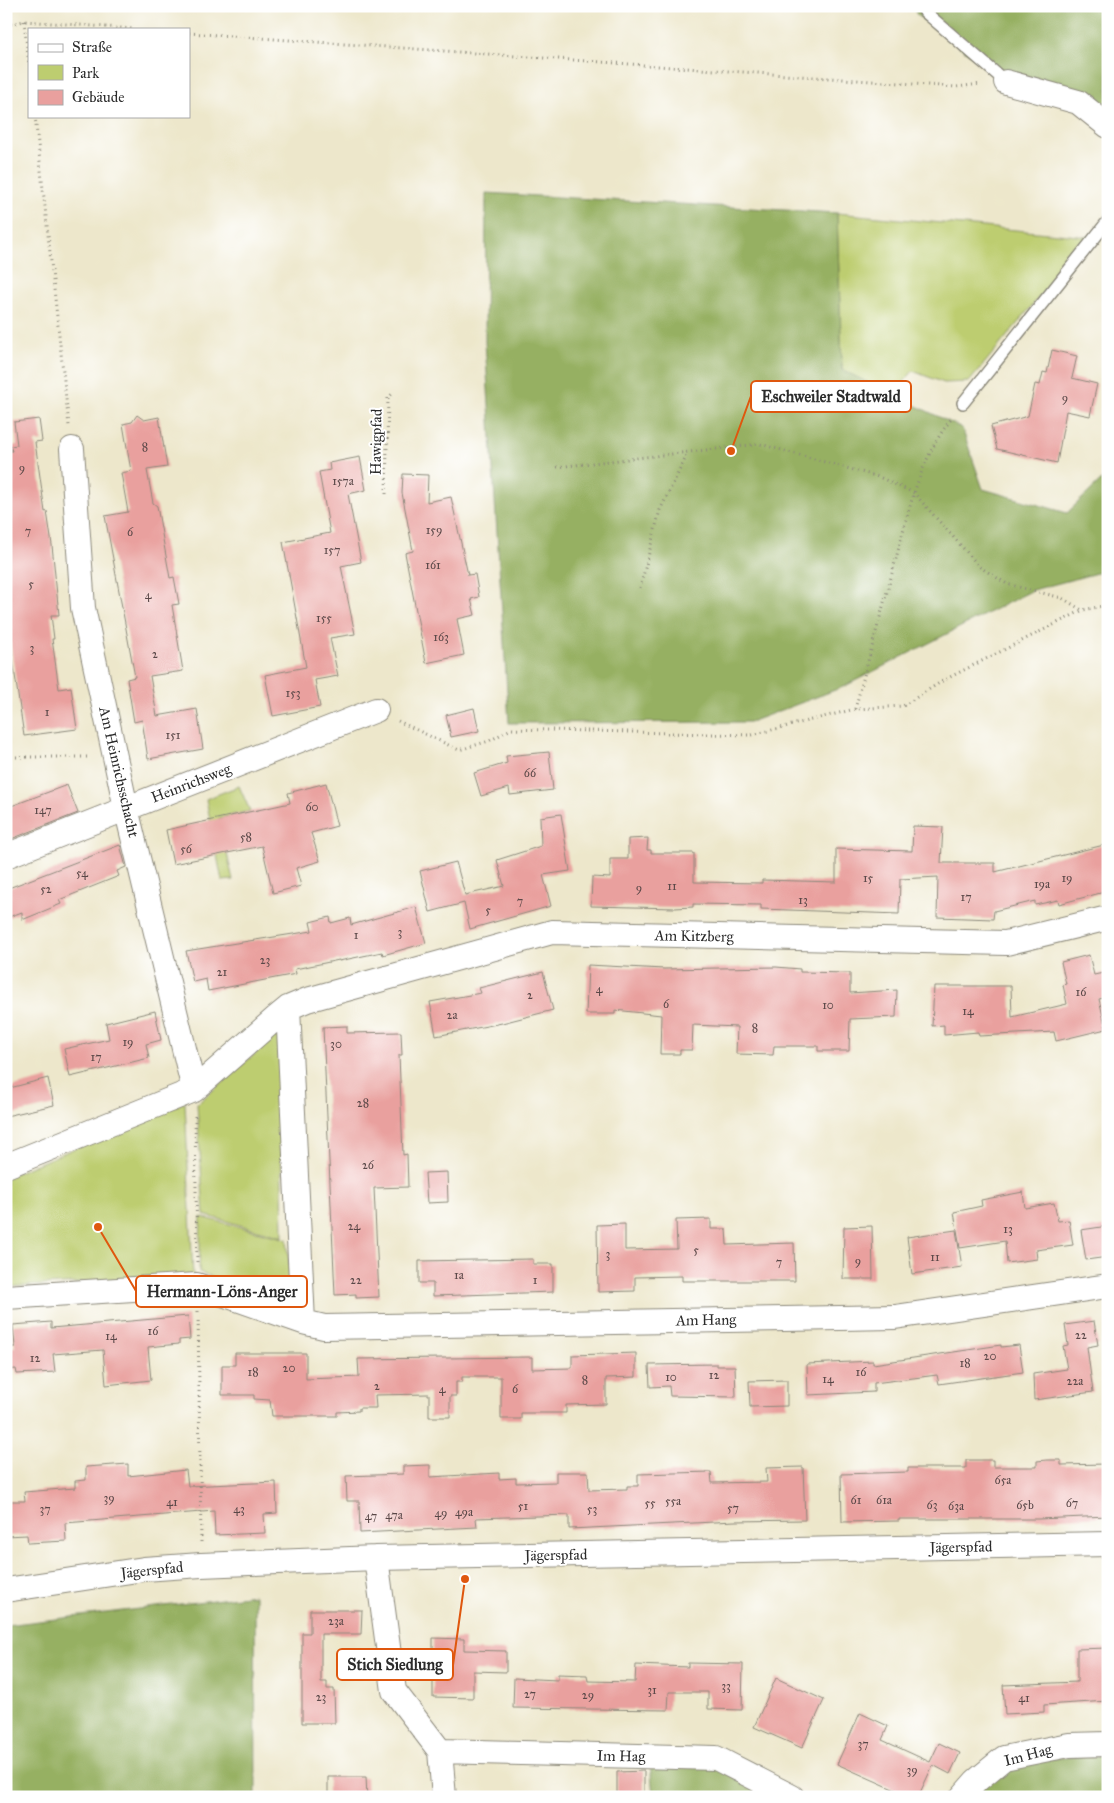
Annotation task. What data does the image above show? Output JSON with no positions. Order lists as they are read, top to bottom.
{
  "streets": {
    "street": [
      "Am Heinrichsschacht",
      "Heinrichsweg",
      "Am Kitzberg",
      "Am Hang",
      "Jägerspfad",
      "Im Hag"
    ],
    "path": ["Hawigpfad"]
  },
  "crossings": [
    ["Am Heinrichsschacht", "Heinrichsweg"],
    ["Am Heinrichsschacht", "Am Kitzberg"]
  ],
  "places": ["Eschweiler Stadtwald", "Hermann-Löns-Anger", "Stich Siedlung"],
  "house_numbers": [
    "9",
    "8",
    "9",
    "157a",
    "159",
    "7",
    "6",
    "157",
    "161",
    "5",
    "4",
    "155",
    "163",
    "3",
    "2",
    "153",
    "1",
    "151",
    "66",
    "60",
    "147",
    "58",
    "56",
    "54",
    "15",
    "19",
    "19a",
    "11",
    "9",
    "52",
    "17",
    "13",
    "7",
    "5",
    "3",
    "1",
    "23",
    "21",
    "4",
    "16",
    "2",
    "6",
    "10",
    "14",
    "2a",
    "8",
    "19",
    "30",
    "17",
    "28",
    "26",
    "24",
    "13",
    "5",
    "3",
    "11",
    "9",
    "7",
    "1a",
    "22",
    "1",
    "16",
    "22",
    "14",
    "20",
    "12",
    "18",
    "20",
    "18",
    "16",
    "12",
    "10",
    "14",
    "8",
    "22a",
    "2",
    "4",
    "6",
    "65a",
    "39",
    "61",
    "61a",
    "55a",
    "41",
    "55",
    "67",
    "63",
    "65b",
    "51",
    "63a",
    "57",
    "37",
    "43",
    "53",
    "49a",
    "49",
    "47a",
    "47",
    "23a",
    "33",
    "31",
    "27",
    "29",
    "23",
    "41",
    "37",
    "39"
  ],
  "legend": ["Straße", "Park", "Gebäude"]
}
